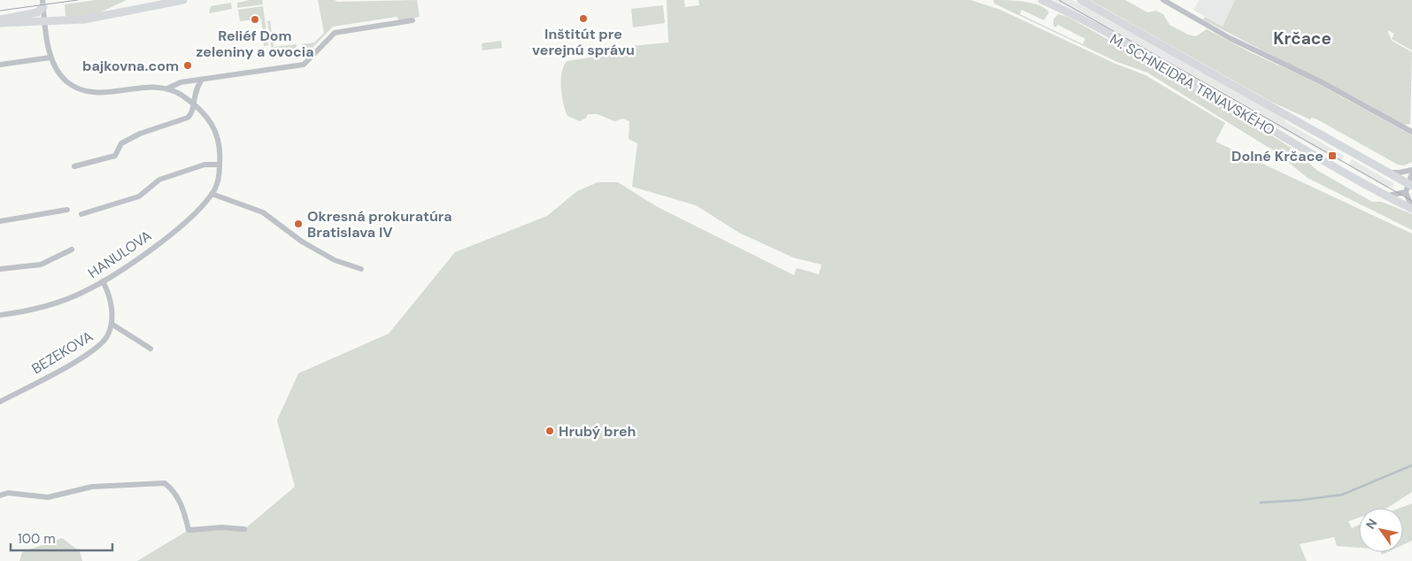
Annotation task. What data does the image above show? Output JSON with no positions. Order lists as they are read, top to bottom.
{
  "streets": {
    "main road": ["M. SCHNEIDRA TRNAVSKÉHO"],
    "street": ["HANULOVA", "BEZEKOVA"]
  },
  "districts": ["Krčace"],
  "places": {
    "other": [
      "Inštitút pre verejnú správu",
      "Reliéf Dom zeleniny a ovocia",
      "bajkovna.com",
      "Okresná prokuratúra Bratislava IV",
      "Hrubý breh"
    ],
    "transit": ["Dolné Krčace"]
  },
  "scale_bar": "100 m",
  "north": "top left"
}
